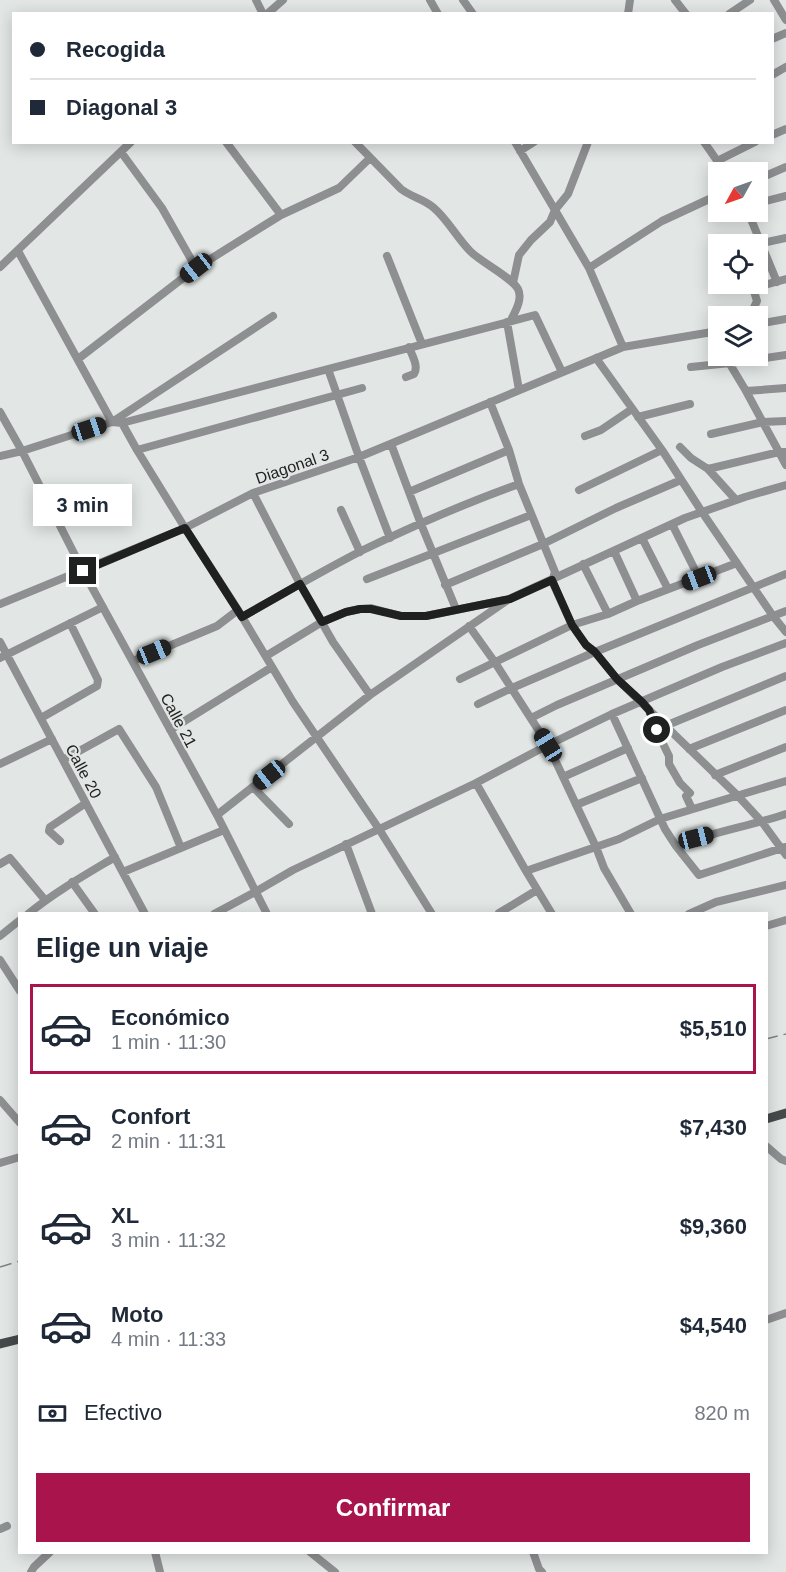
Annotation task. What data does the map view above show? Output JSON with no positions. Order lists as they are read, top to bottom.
{
  "streets": {
    "street": ["Diagonal 3", "Calle 21", "Calle 20"]
  },
  "crossings": [
    ["Diagonal 3", "Calle 21"]
  ],
  "north": "bottom left",
  "page": {
    "banner": ["Recogida", "Diagonal 3"],
    "bubble": "3 min",
    "heading": "Elige un viaje",
    "list": [
      {
        "name": "Económico",
        "note": "1 min · 11:30",
        "value": "$5,510"
      },
      {
        "name": "Confort",
        "note": "2 min · 11:31",
        "value": "$7,430"
      },
      {
        "name": "XL",
        "note": "3 min · 11:32",
        "value": "$9,360"
      },
      {
        "name": "Moto",
        "note": "4 min · 11:33",
        "value": "$4,540"
      }
    ],
    "pay": ["Efectivo", "820 m"],
    "buttons": "Confirmar"
  }
}
